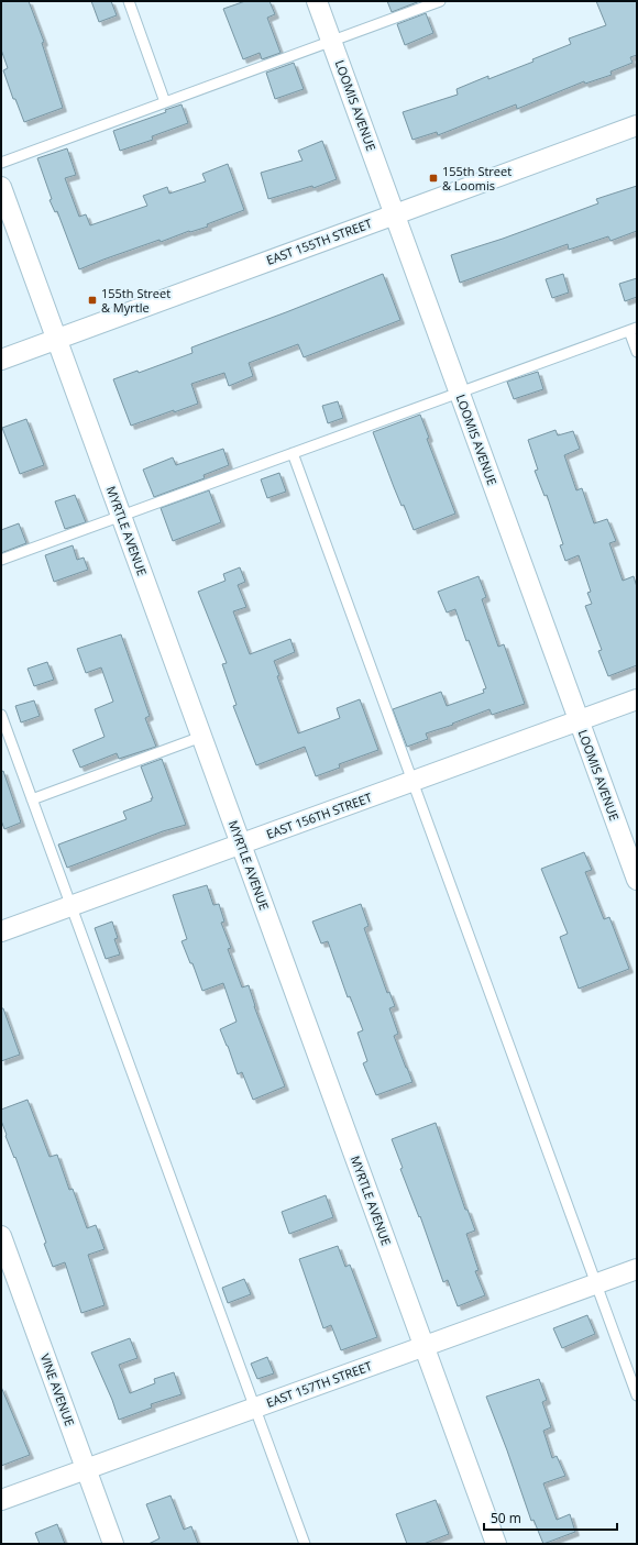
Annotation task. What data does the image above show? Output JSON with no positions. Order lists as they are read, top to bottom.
{
  "streets": {
    "street": [
      "LOOMIS AVENUE",
      "EAST 155TH STREET",
      "MYRTLE AVENUE",
      "EAST 156TH STREET",
      "EAST 157TH STREET",
      "VINE AVENUE"
    ]
  },
  "crossings": [
    ["LOOMIS AVENUE", "EAST 155TH STREET"],
    ["LOOMIS AVENUE", "EAST 156TH STREET"],
    ["EAST 155TH STREET", "MYRTLE AVENUE"],
    ["MYRTLE AVENUE", "EAST 156TH STREET"],
    ["MYRTLE AVENUE", "EAST 157TH STREET"],
    ["EAST 157TH STREET", "VINE AVENUE"]
  ],
  "places": {
    "transit": ["155th Street & Loomis", "155th Street & Myrtle"]
  },
  "scale_bar": "50 m"
}
